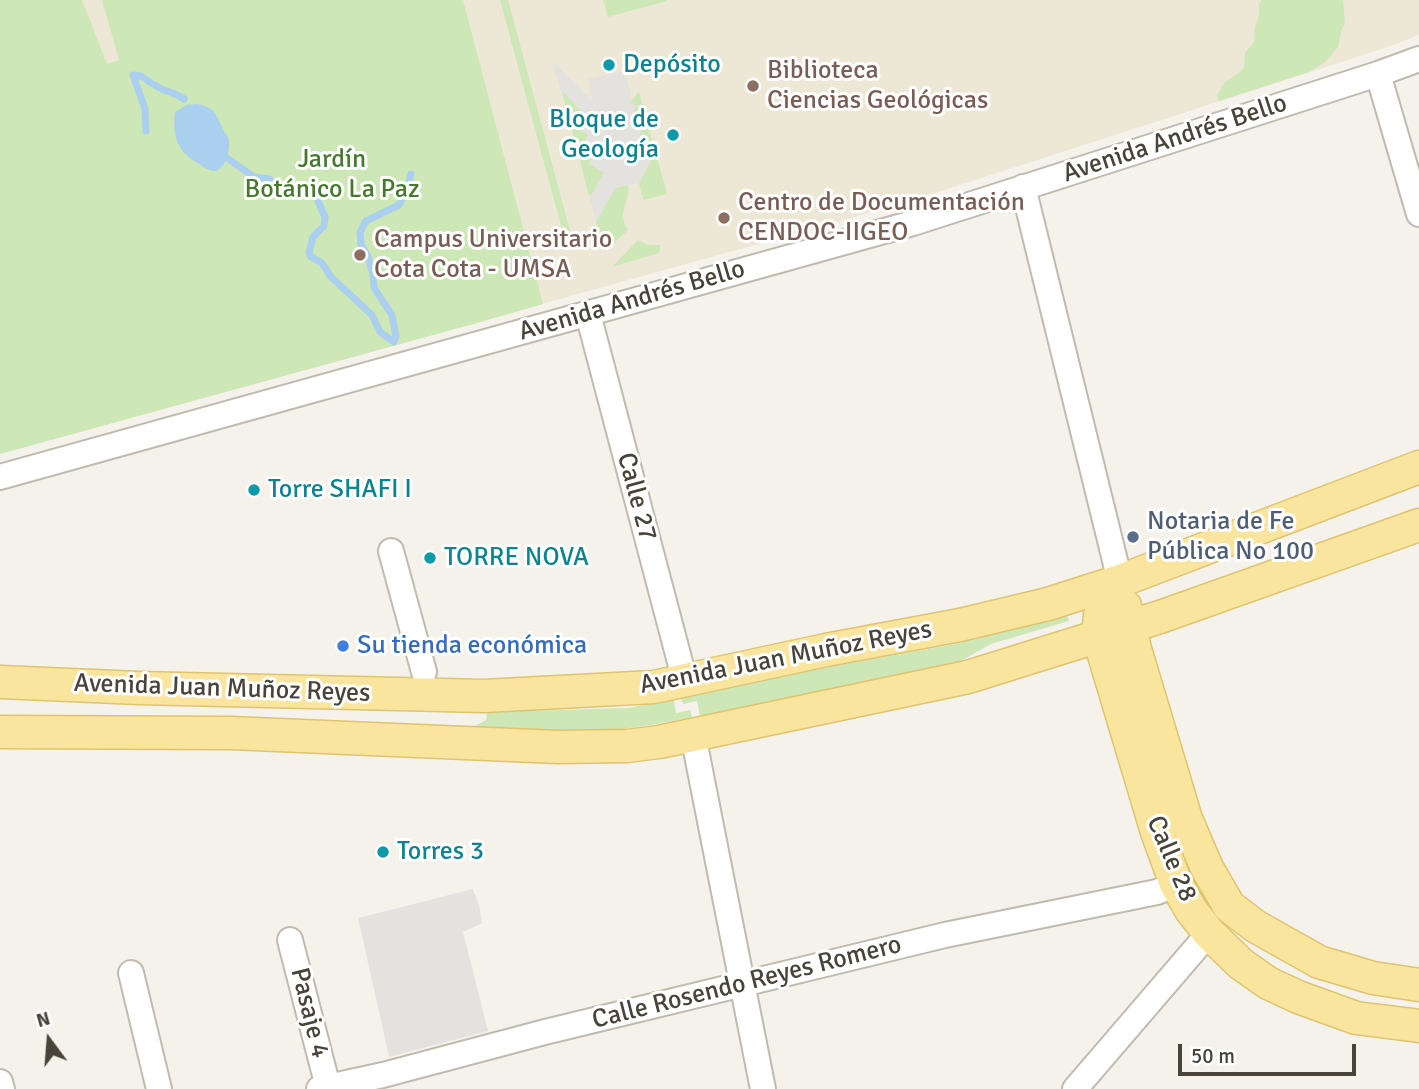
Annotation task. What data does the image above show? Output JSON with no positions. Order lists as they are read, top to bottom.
{
  "streets": {
    "main road": ["Avenida Juan Muñoz Reyes", "Calle 28"],
    "street": [
      "Avenida Andrés Bello",
      "Calle 27",
      "Calle Rosendo Reyes Romero",
      "Pasaje 4"
    ]
  },
  "crossings": [
    ["Avenida Andrés Bello", "Calle 27"],
    ["Calle 27", "Avenida Juan Muñoz Reyes"],
    ["Avenida Juan Muñoz Reyes", "Calle 28"],
    ["Calle 28", "Calle Rosendo Reyes Romero"],
    ["Calle Rosendo Reyes Romero", "Pasaje 4"]
  ],
  "parks": ["Jardín Botánico La Paz"],
  "places": [
    "Depósito",
    "Biblioteca Ciencias Geológicas",
    "Bloque de Geología",
    "Centro de Documentación CENDOC-IIGEO",
    "Campus Universitario Cota Cota - UMSA",
    "Torre SHAFI I",
    "Notaria de Fe Pública No 100",
    "TORRE NOVA",
    "Su tienda económica",
    "Torres 3"
  ],
  "scale_bar": "50 m",
  "north": "top"
}
